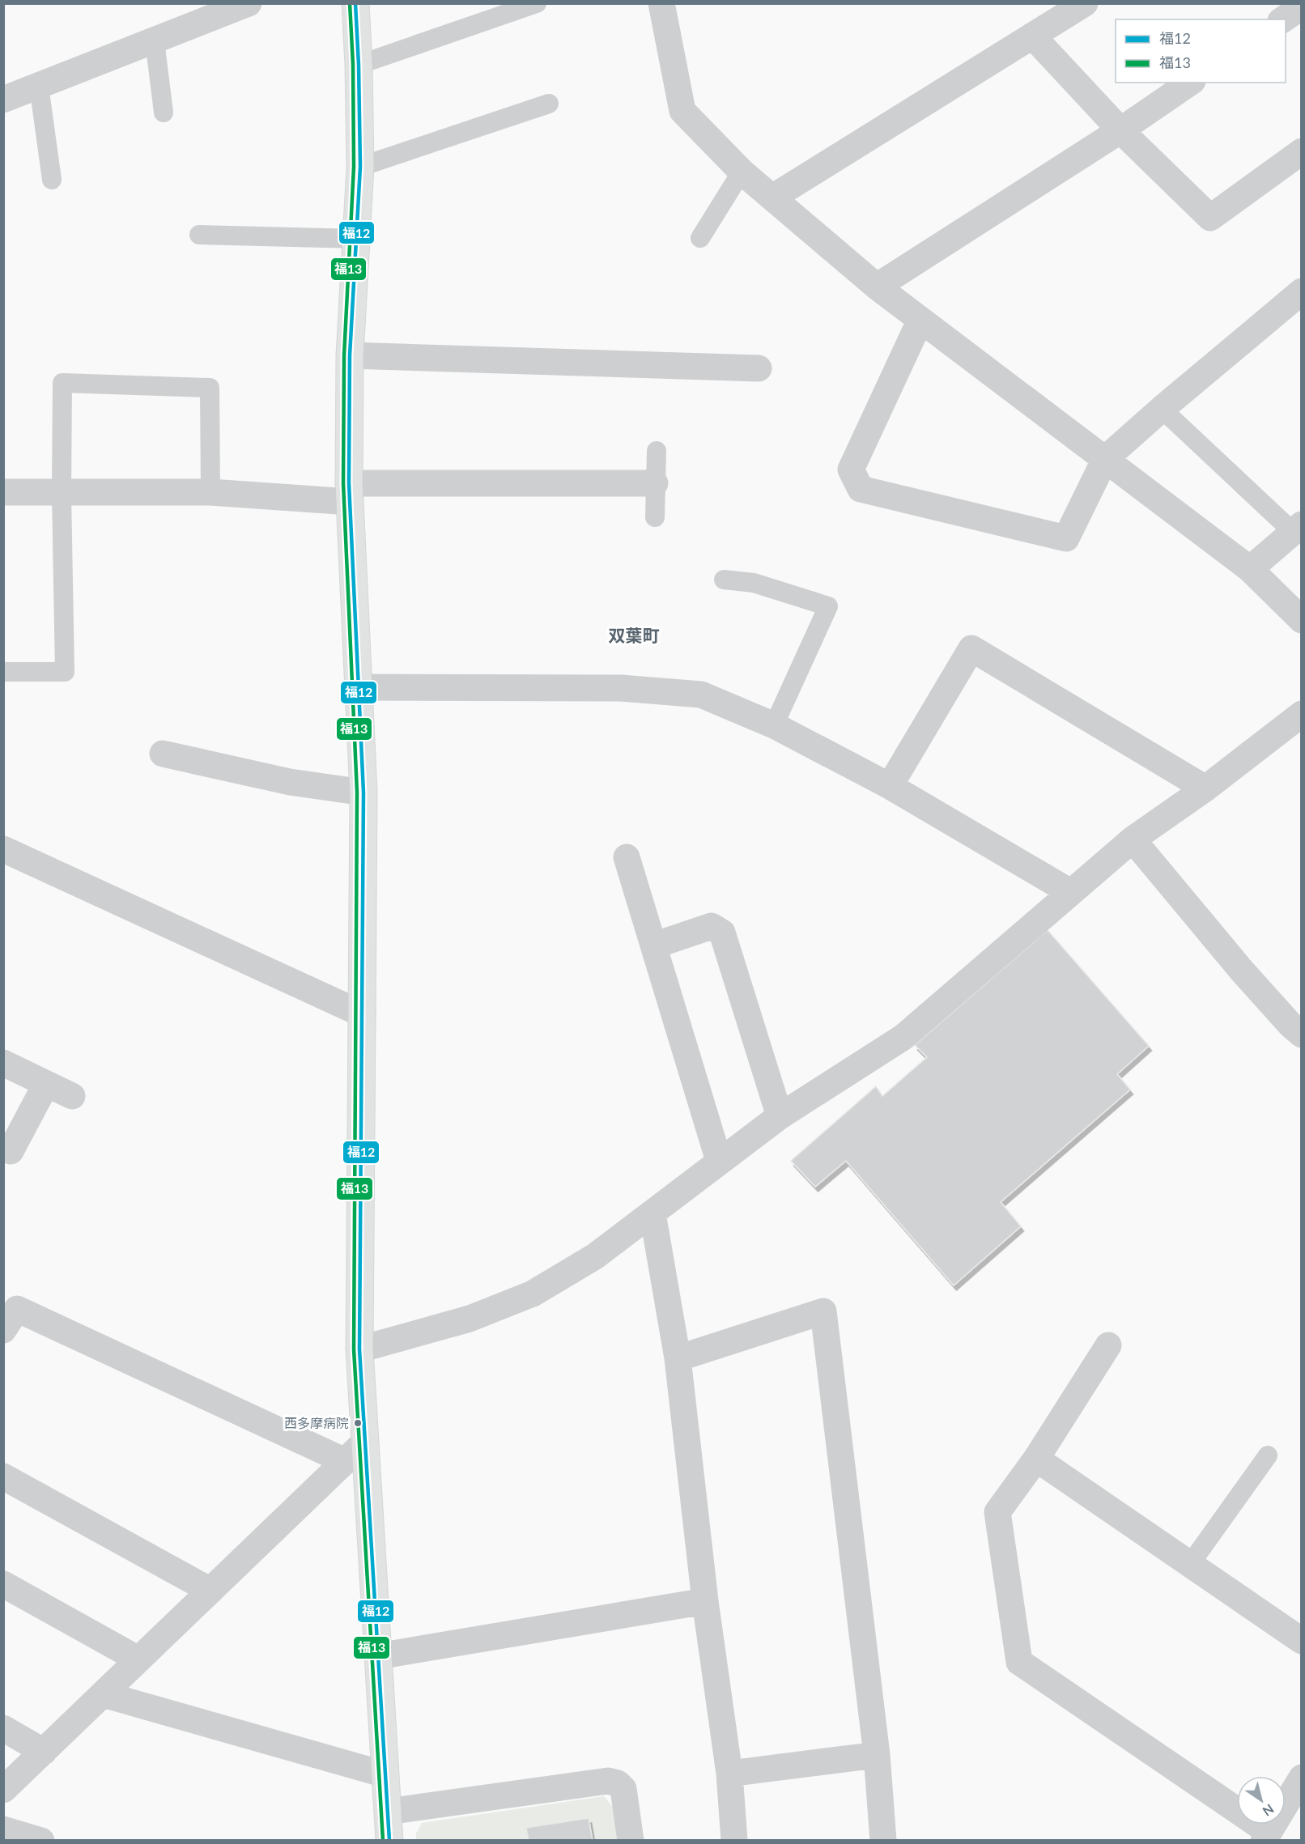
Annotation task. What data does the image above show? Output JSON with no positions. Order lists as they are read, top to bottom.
{
  "districts": ["双葉町"],
  "places": ["西多摩病院"],
  "lines": ["transit line 福12", "transit line 福13"],
  "legend": ["福12", "福13"],
  "north": "bottom right"
}
